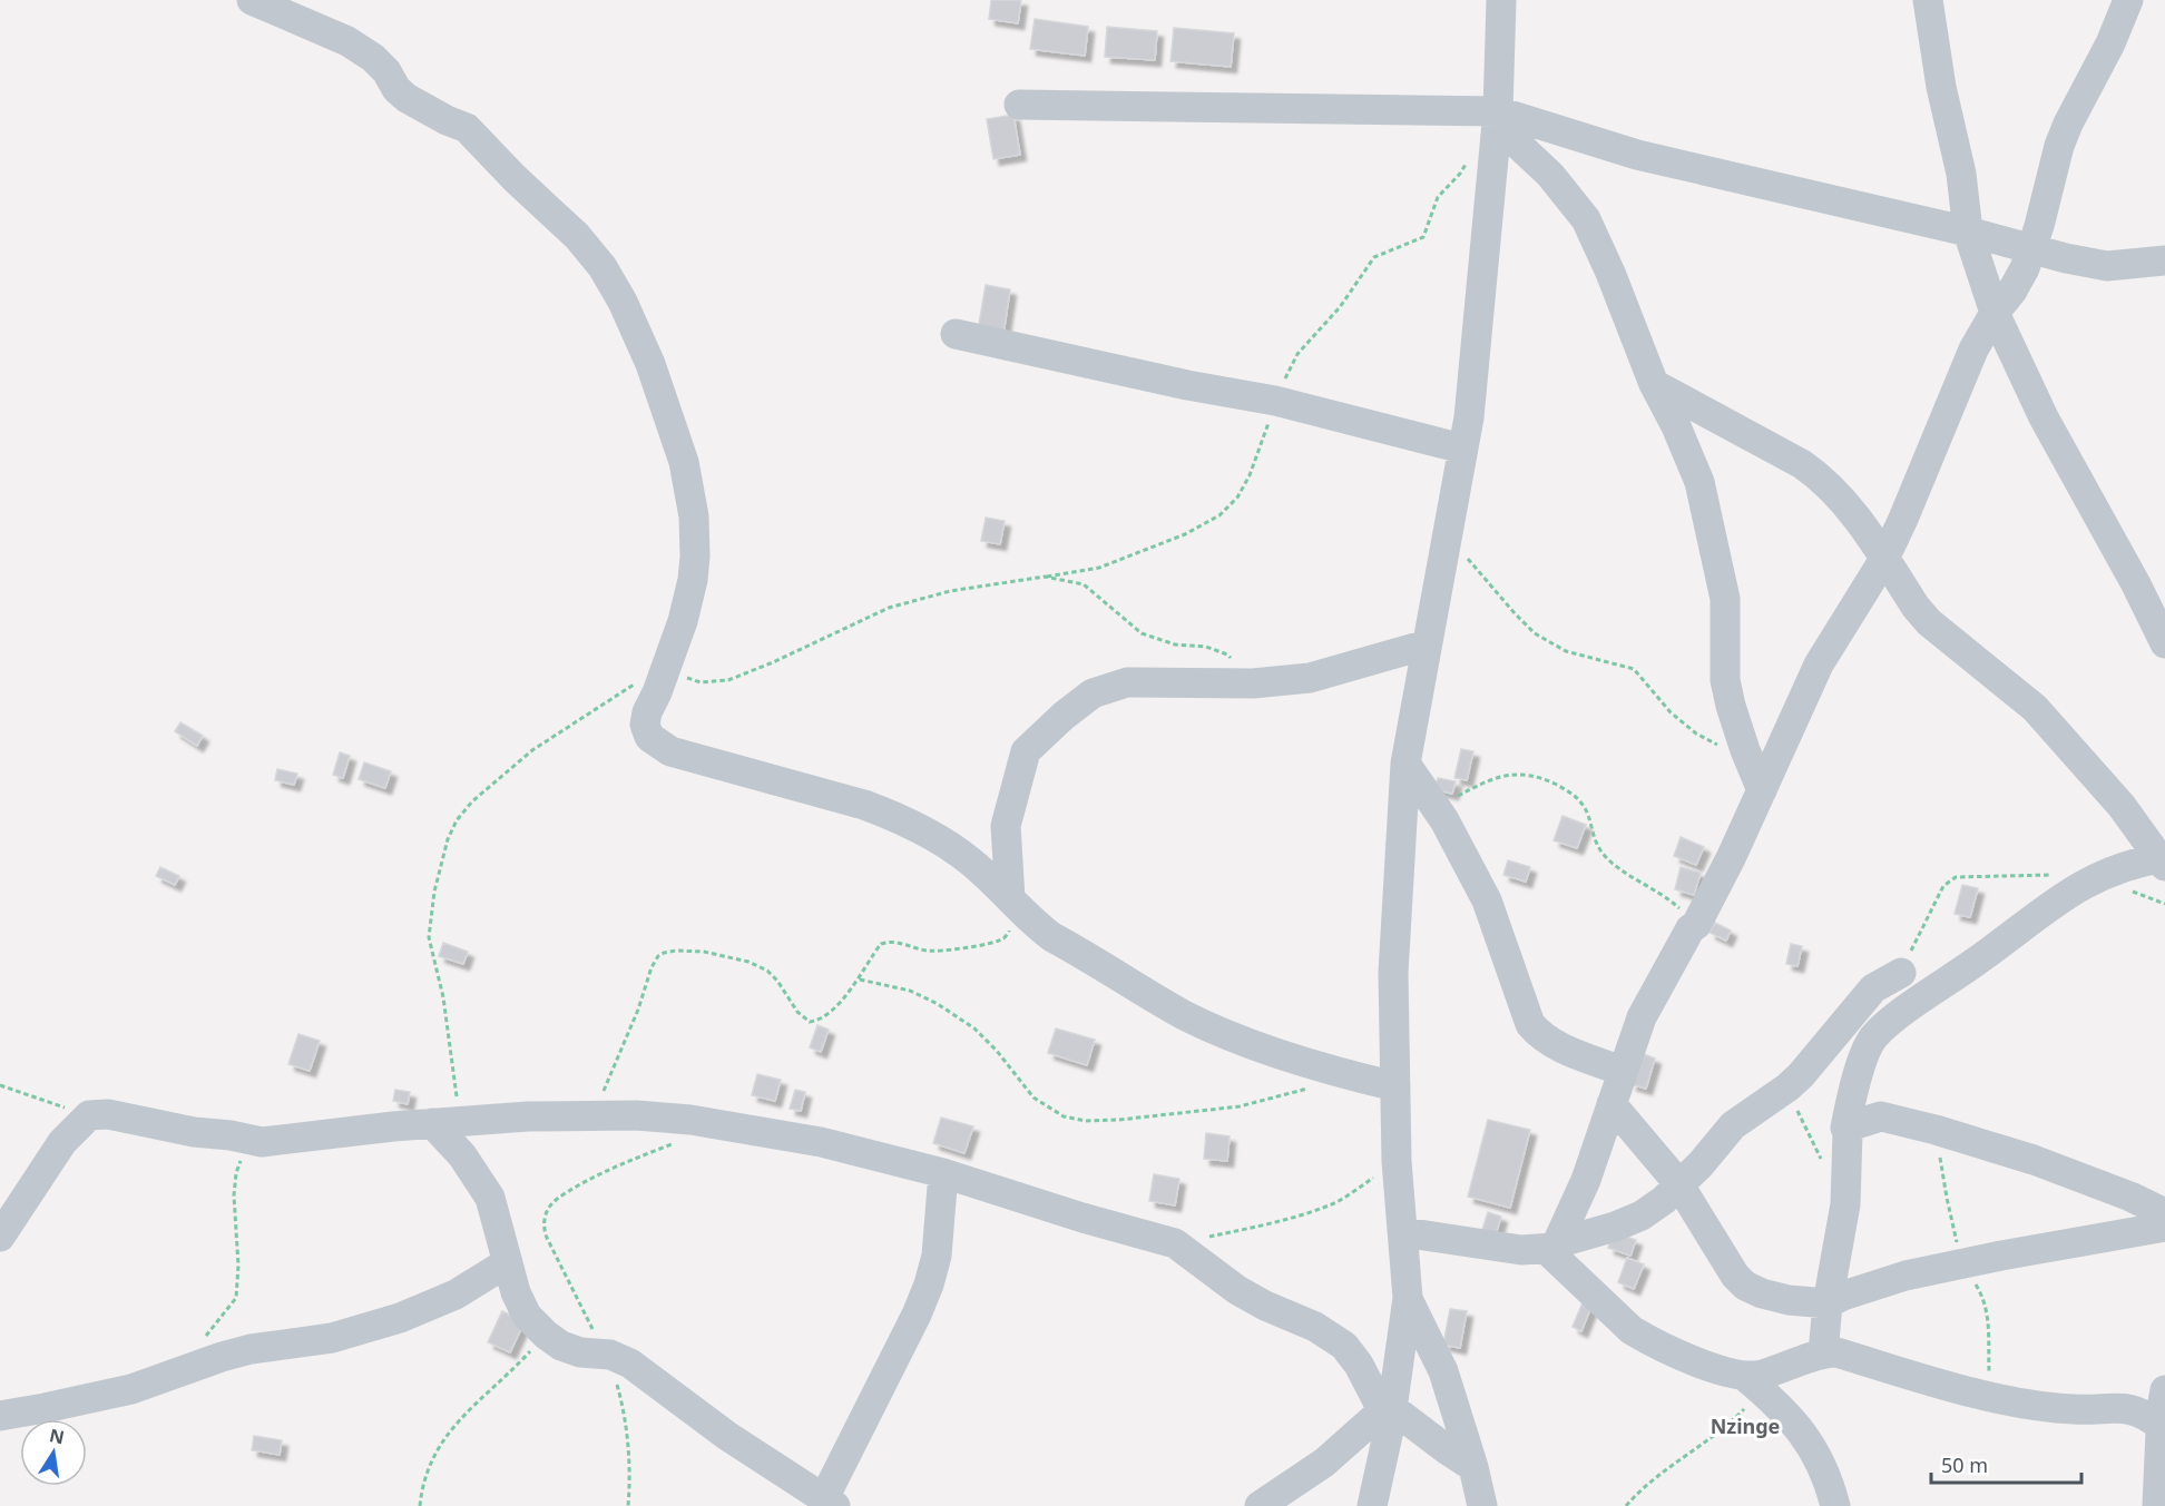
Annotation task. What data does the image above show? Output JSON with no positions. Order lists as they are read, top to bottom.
{
  "districts": ["Nzinge"],
  "scale_bar": "50 m",
  "north": "top"
}
